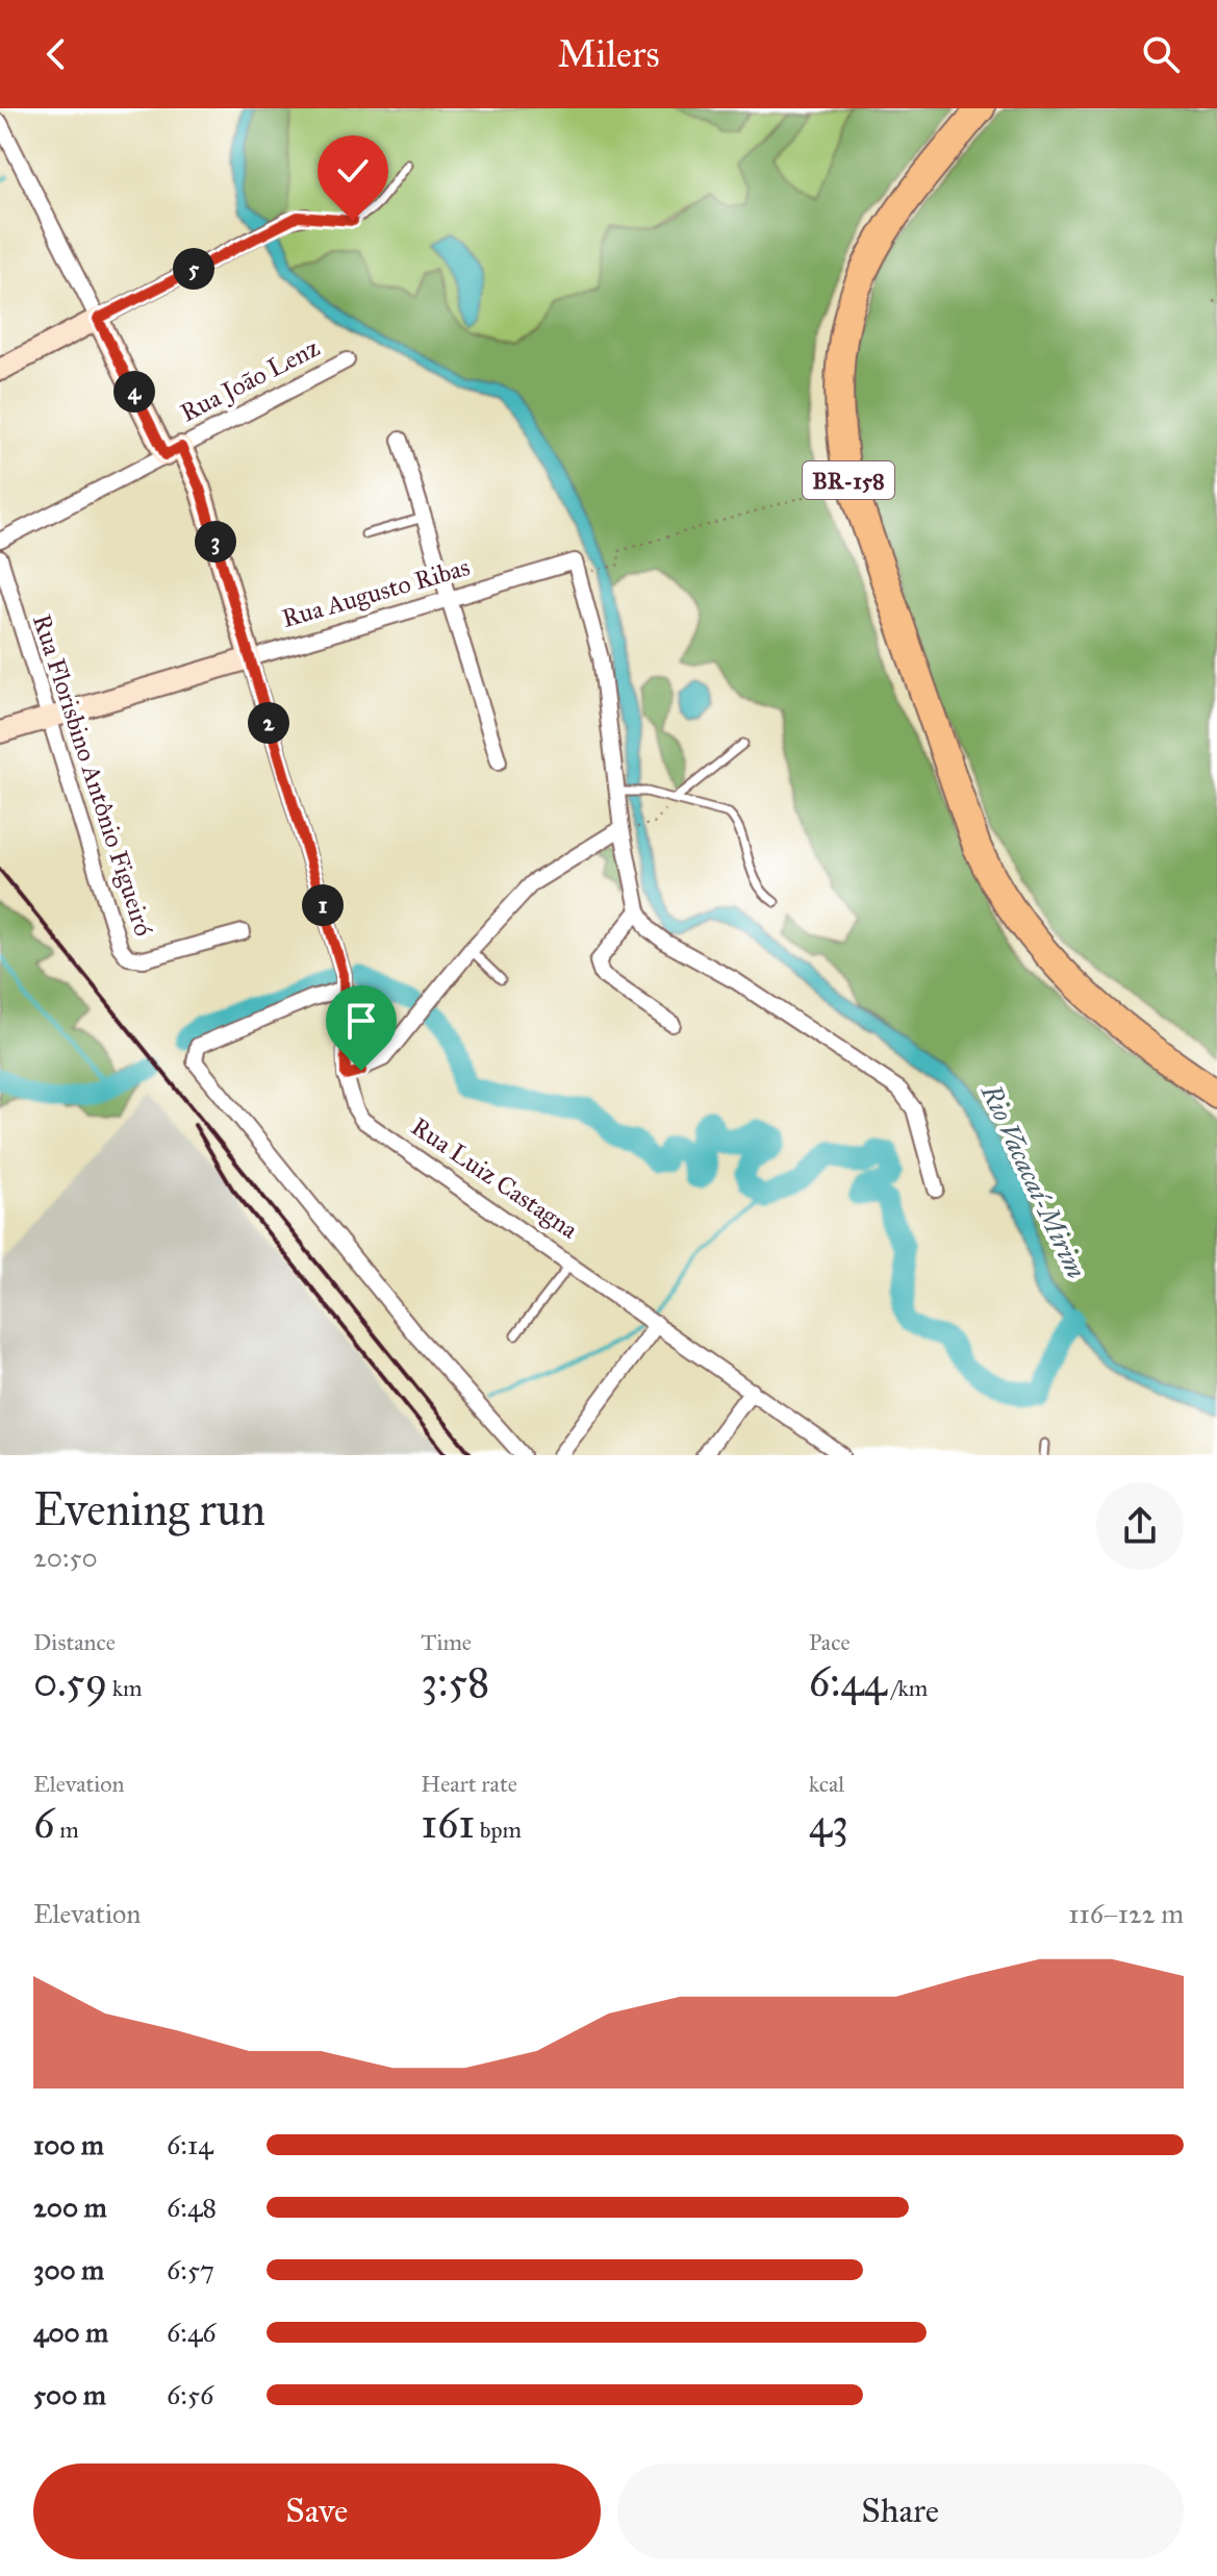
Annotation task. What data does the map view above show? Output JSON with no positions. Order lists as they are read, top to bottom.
{
  "streets": {
    "highway": ["BR-158"],
    "street": [
      "Rua João Lenz",
      "Rua Augusto Ribas",
      "Rua Florisbino Antônio Figueiró",
      "Rua Luiz Castagna"
    ]
  },
  "crossings": [
    ["Rua João Lenz", "Rua Luiz Castagna"],
    ["Rua Augusto Ribas", "Rua Florisbino Antônio Figueiró"],
    ["Rua Augusto Ribas", "Rua Luiz Castagna"]
  ],
  "water": ["Rio Vacacaí-Mirim"],
  "page": {
    "header": "Milers",
    "pins": [
      "5",
      "4",
      "3",
      "2",
      "1"
    ],
    "heading": ["Evening run", "20:50"],
    "stats": [
      ["Distance", "0.59 km"],
      ["Time", "3:58"],
      ["Pace", "6:44 /km"],
      ["Elevation", "6 m"],
      ["Heart rate", "161 bpm"],
      ["kcal", "43"]
    ],
    "chart": ["Elevation", "116–122 m"],
    "list": [
      {
        "name": "100 m",
        "note": "6:14"
      },
      {
        "name": "200 m",
        "note": "6:48"
      },
      {
        "name": "300 m",
        "note": "6:57"
      },
      {
        "name": "400 m",
        "note": "6:46"
      },
      {
        "name": "500 m",
        "note": "6:56"
      }
    ],
    "buttons": ["Save", "Share"]
  }
}
